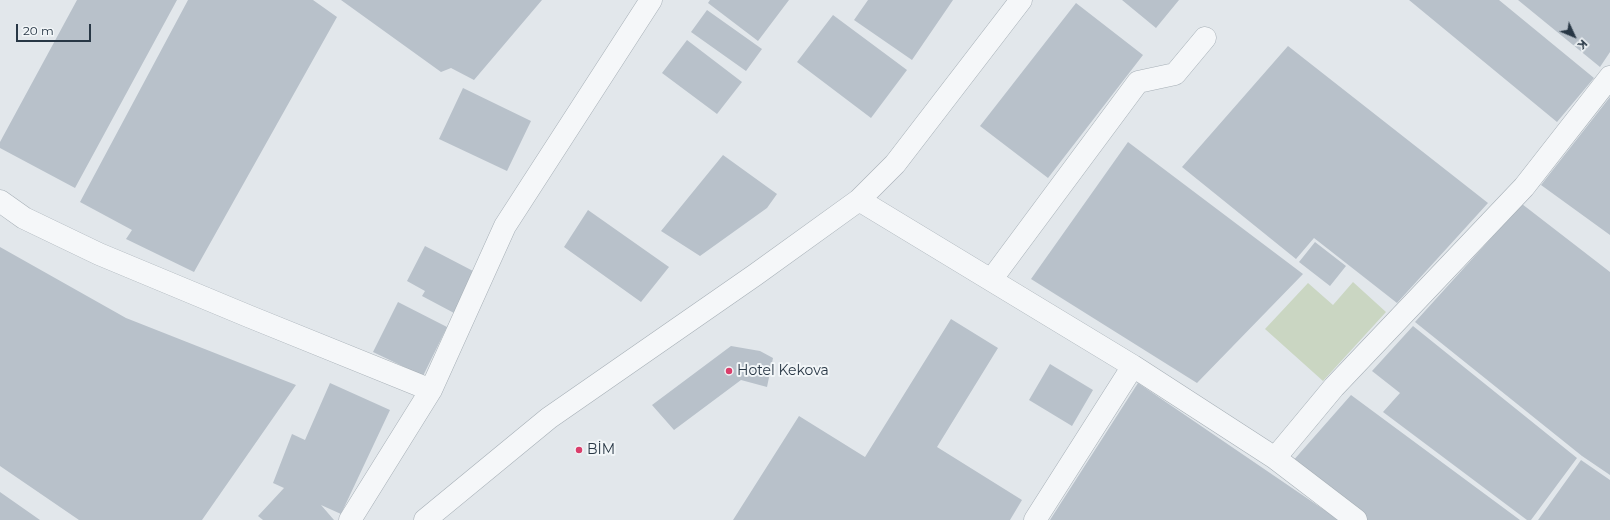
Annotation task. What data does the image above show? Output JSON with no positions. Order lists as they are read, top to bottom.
{
  "places": ["Hotel Kekova", "BİM"],
  "scale_bar": "20 m",
  "north": "bottom right"
}
